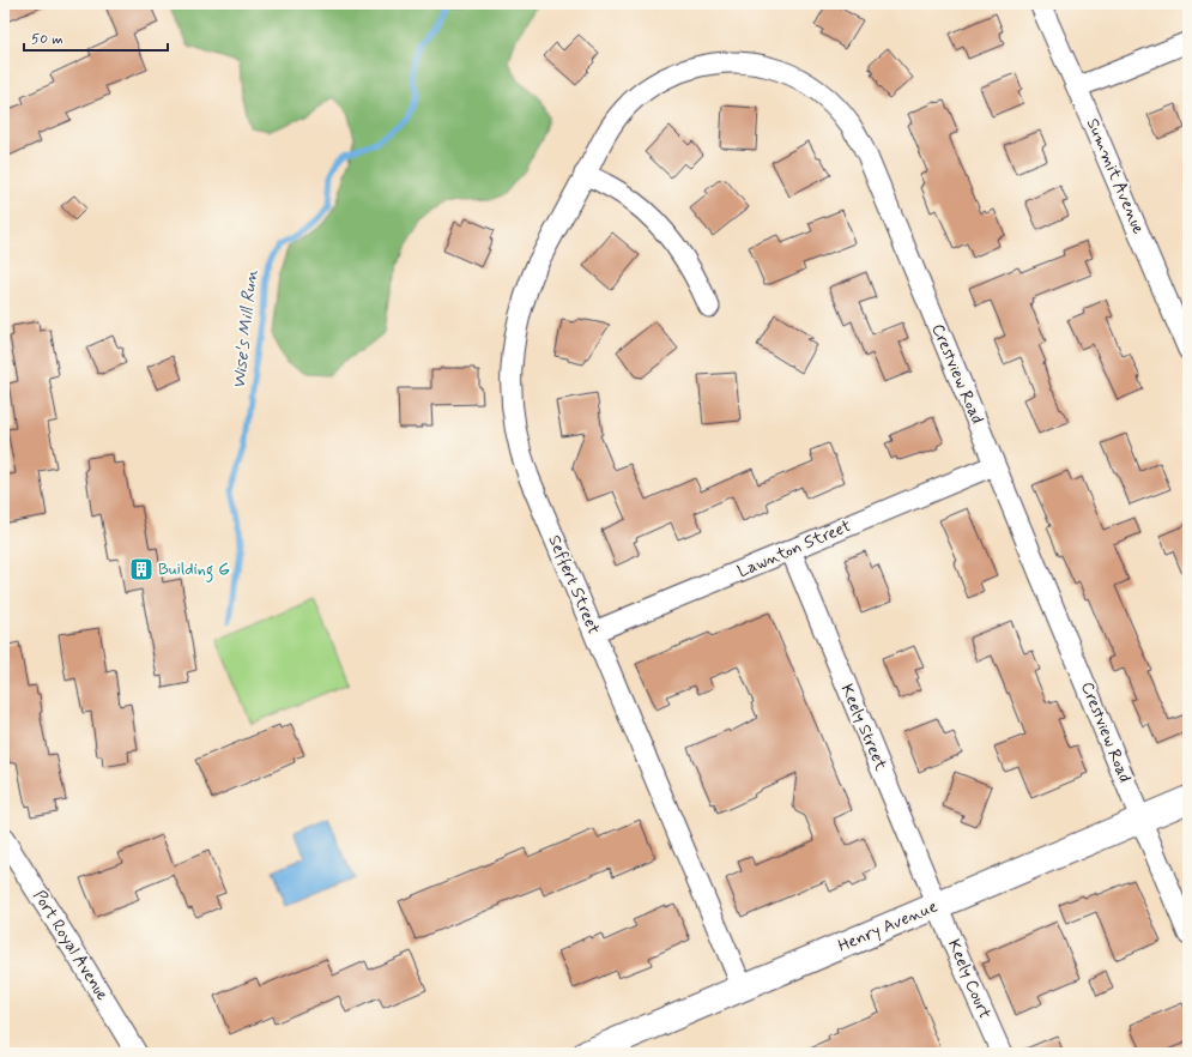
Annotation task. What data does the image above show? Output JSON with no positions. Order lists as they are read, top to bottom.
{
  "streets": {
    "main road": ["Henry Avenue"],
    "street": [
      "Summit Avenue",
      "Crestview Road",
      "Lawnton Street",
      "Seffert Street",
      "Keely Street",
      "Port Royal Avenue",
      "Keely Court"
    ]
  },
  "crossings": [
    ["Crestview Road", "Lawnton Street"],
    ["Crestview Road", "Seffert Street"],
    ["Crestview Road", "Henry Avenue"],
    ["Lawnton Street", "Seffert Street"],
    ["Lawnton Street", "Keely Street"],
    ["Seffert Street", "Henry Avenue"],
    ["Keely Street", "Henry Avenue"],
    ["Keely Street", "Keely Court"],
    ["Henry Avenue", "Keely Court"]
  ],
  "water": ["Wise's Mill Run"],
  "places": {
    "building": ["Building G"]
  },
  "scale_bar": "50 m"
}
